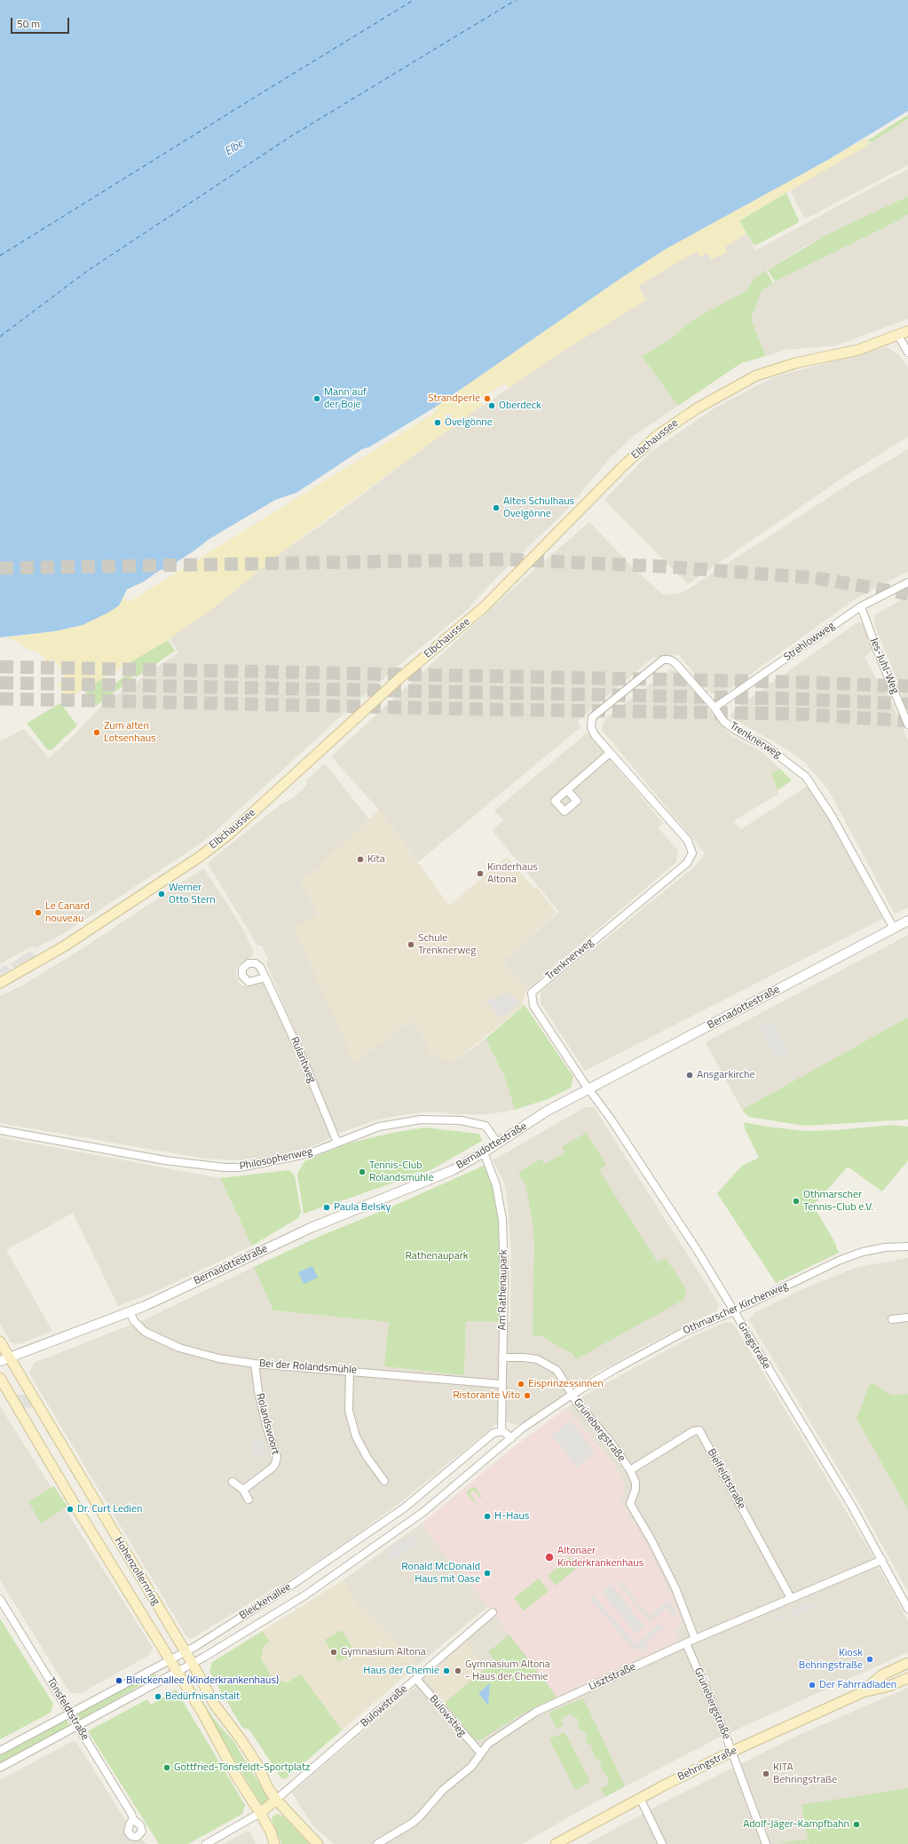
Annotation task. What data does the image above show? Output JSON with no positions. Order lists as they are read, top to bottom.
{
  "streets": {
    "main road": ["Elbchaussee", "Hohenzollernring", "Behringstraße"],
    "street": [
      "Strehlowweg",
      "Jes-Juhl-Weg",
      "Trenknerweg",
      "Bernadottestraße",
      "Rulantweg",
      "Philosophenweg",
      "Am Rathenaupark",
      "Othmarscher Kirchenweg",
      "Griegstraße",
      "Bei der Rolandsmühle",
      "Rolandswoort",
      "Grünebergstraße",
      "Bielfeldtstraße",
      "Bleickenallee",
      "Lisztstraße",
      "Bülowstraße",
      "Tönsfeldtstraße",
      "Bülowstieg"
    ]
  },
  "crossings": [
    ["Strehlowweg", "Jes-Juhl-Weg"],
    ["Strehlowweg", "Trenknerweg"],
    ["Trenknerweg", "Bernadottestraße"],
    ["Trenknerweg", "Griegstraße"],
    ["Bernadottestraße", "Philosophenweg"],
    ["Bernadottestraße", "Am Rathenaupark"],
    ["Bernadottestraße", "Griegstraße"],
    ["Bernadottestraße", "Bei der Rolandsmühle"],
    ["Bernadottestraße", "Hohenzollernring"],
    ["Rulantweg", "Philosophenweg"],
    ["Am Rathenaupark", "Bei der Rolandsmühle"],
    ["Am Rathenaupark", "Grünebergstraße"],
    ["Am Rathenaupark", "Bleickenallee"],
    ["Othmarscher Kirchenweg", "Griegstraße"],
    ["Othmarscher Kirchenweg", "Grünebergstraße"],
    ["Othmarscher Kirchenweg", "Bleickenallee"],
    ["Griegstraße", "Lisztstraße"],
    ["Bei der Rolandsmühle", "Rolandswoort"],
    ["Grünebergstraße", "Bielfeldtstraße"],
    ["Grünebergstraße", "Bleickenallee"],
    ["Grünebergstraße", "Lisztstraße"],
    ["Grünebergstraße", "Behringstraße"],
    ["Bielfeldtstraße", "Lisztstraße"],
    ["Hohenzollernring", "Bleickenallee"],
    ["Hohenzollernring", "Bülowstraße"],
    ["Bleickenallee", "Tönsfeldtstraße"],
    ["Lisztstraße", "Bülowstieg"],
    ["Bülowstraße", "Bülowstieg"]
  ],
  "water": ["Elbe"],
  "parks": ["Rathenaupark"],
  "places": [
    "Mann auf der Boje",
    "Strandperle",
    "Oberdeck",
    "Övelgönne",
    "Altes Schulhaus Övelgönne",
    "Zum alten Lotsenhaus",
    "Kita",
    "Kinderhaus Altona",
    "Werner Otto Stern",
    "Le Canard nouveau",
    "Schule Trenknerweg",
    "Ansgarkirche",
    "Tennis-Club Rolandsmühle",
    "Othmarscher Tennis-Club e.V.",
    "Paula Belsky",
    "Eisprinzessinnen",
    "Ristorante Vito",
    "Dr. Curt Ledien",
    "H-Haus",
    "Altonaer Kinderkrankenhaus",
    "Ronald McDonald Haus mit Oase",
    "Gymnasium Altona",
    "Kiosk Behringstraße",
    "Haus der Chemie",
    "Gymnasium Altona - Haus der Chemie",
    "Bleickenallee (Kinderkrankenhaus)",
    "Der Fahrradladen",
    "Bedürfnisanstalt",
    "Gottfried-Tönsfeldt-Sportplatz",
    "KITA Behringstraße",
    "Adolf-Jäger-Kampfbahn"
  ],
  "scale_bar": "50 m"
}
